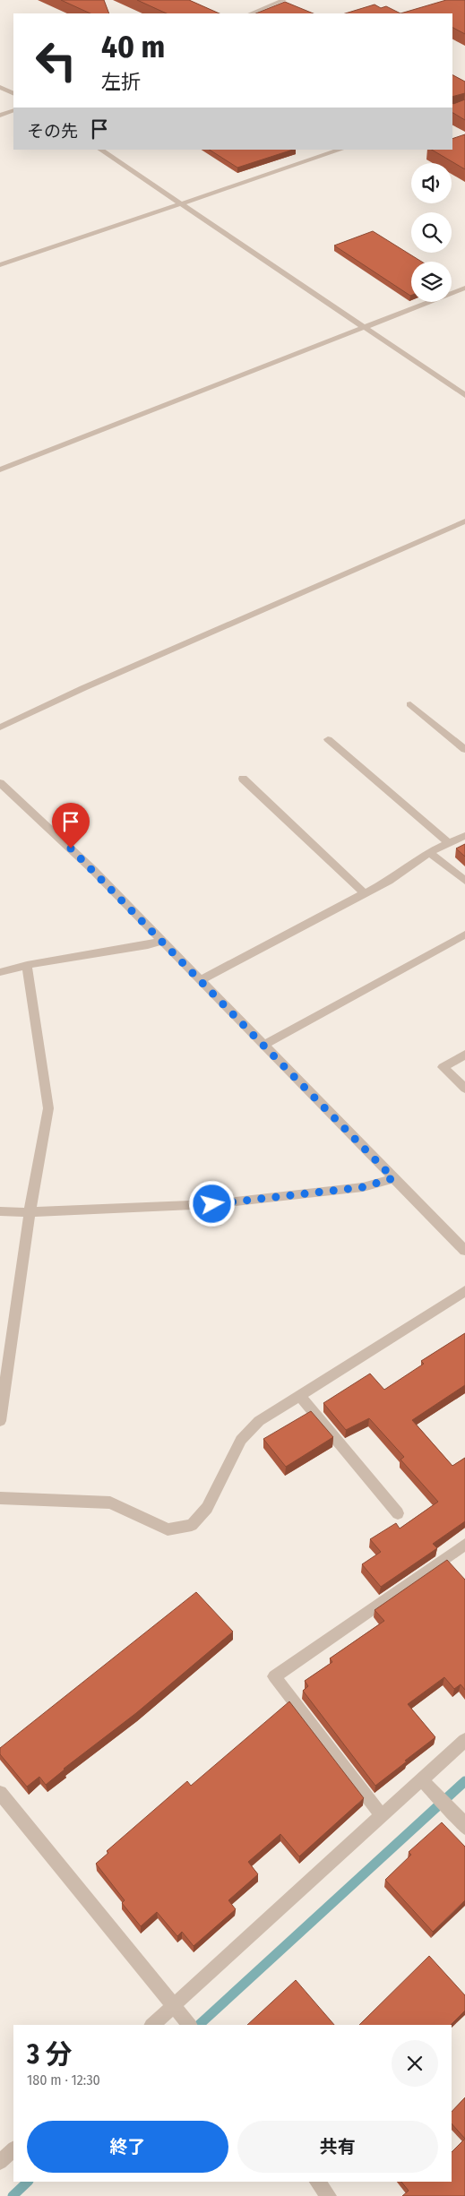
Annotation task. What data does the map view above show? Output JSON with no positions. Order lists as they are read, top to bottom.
{
  "page": {
    "turn": ["40 m", "左折"],
    "then": "その先",
    "heading": ["3 分", "180 m · 12:30"],
    "buttons": ["終了", "共有"]
  }
}
